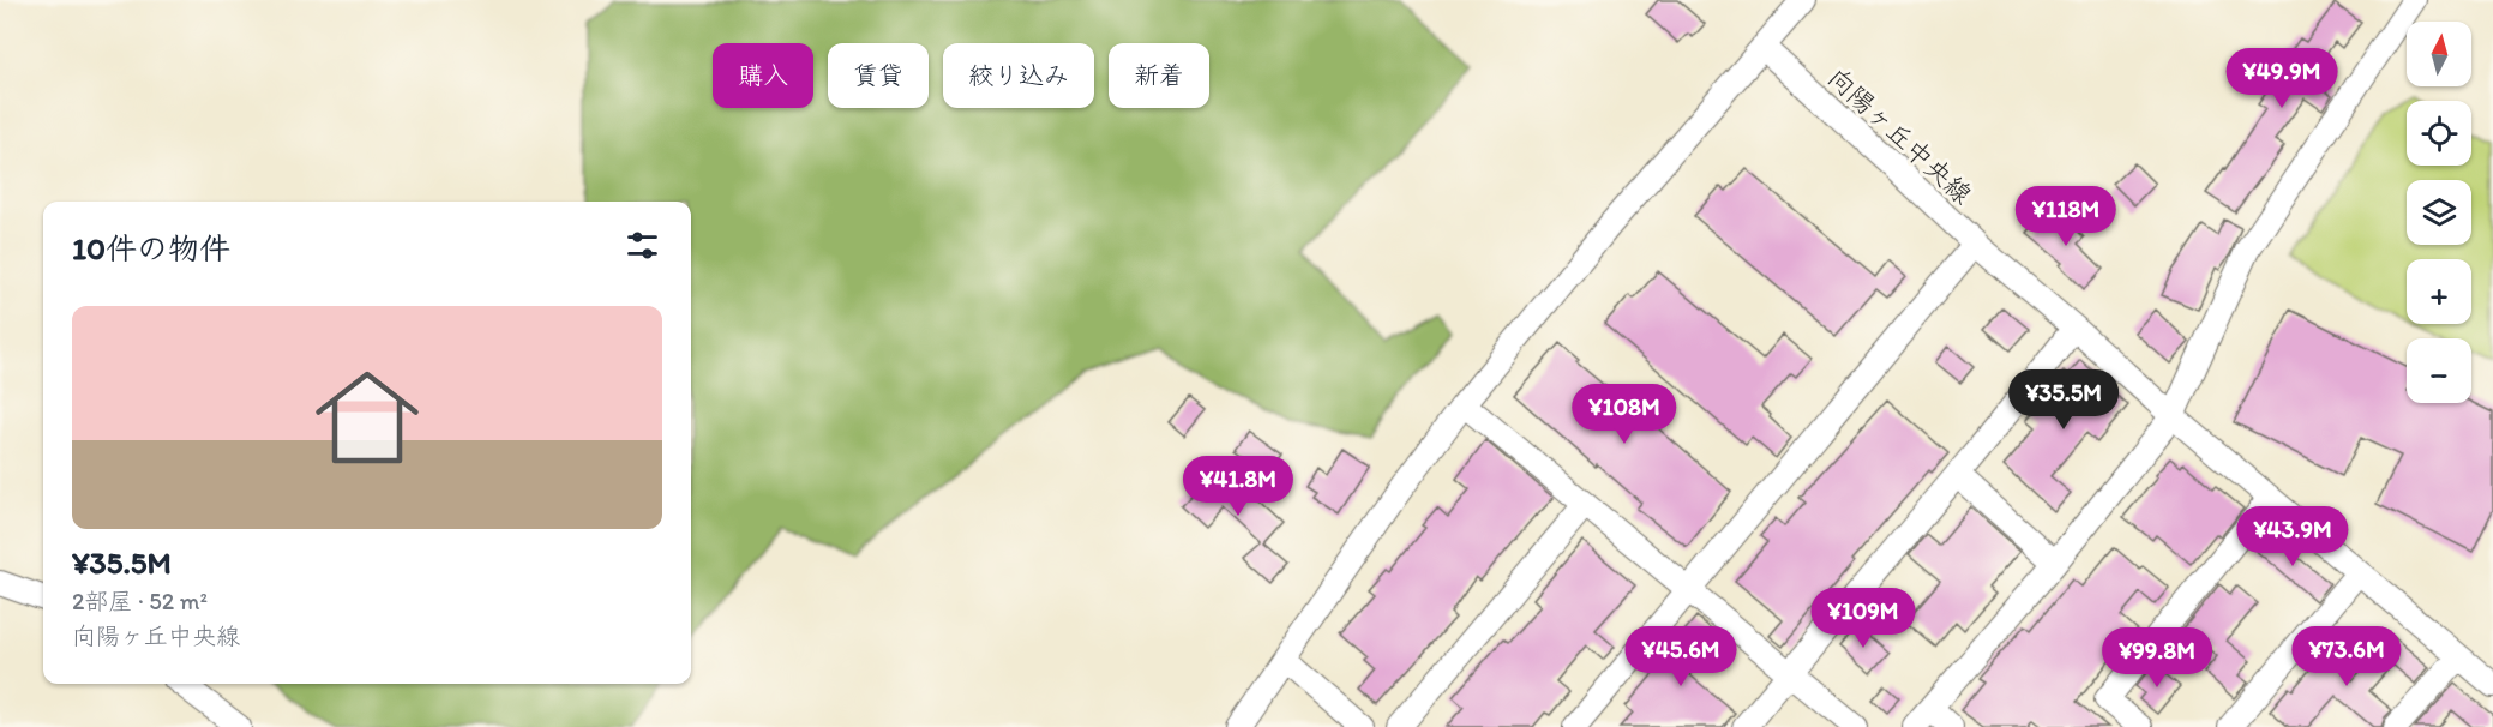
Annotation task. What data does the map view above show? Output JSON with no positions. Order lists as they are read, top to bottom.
{
  "streets": {
    "street": ["向陽ヶ丘中央線"]
  },
  "north": "top",
  "page": {
    "map_buttons": ["+", "−"],
    "chip": [
      "購入",
      "賃貸",
      "絞り込み",
      "新着"
    ],
    "price": [
      "¥49.9M",
      "¥118M",
      "¥35.5M",
      "¥108M",
      "¥41.8M",
      "¥43.9M",
      "¥109M",
      "¥45.6M",
      "¥73.6M",
      "¥99.8M"
    ],
    "heading": "10件の物件",
    "list": [
      {
        "name": "¥35.5M",
        "note": "2部屋 · 52 m² · 向陽ヶ丘中央線"
      }
    ]
  }
}
